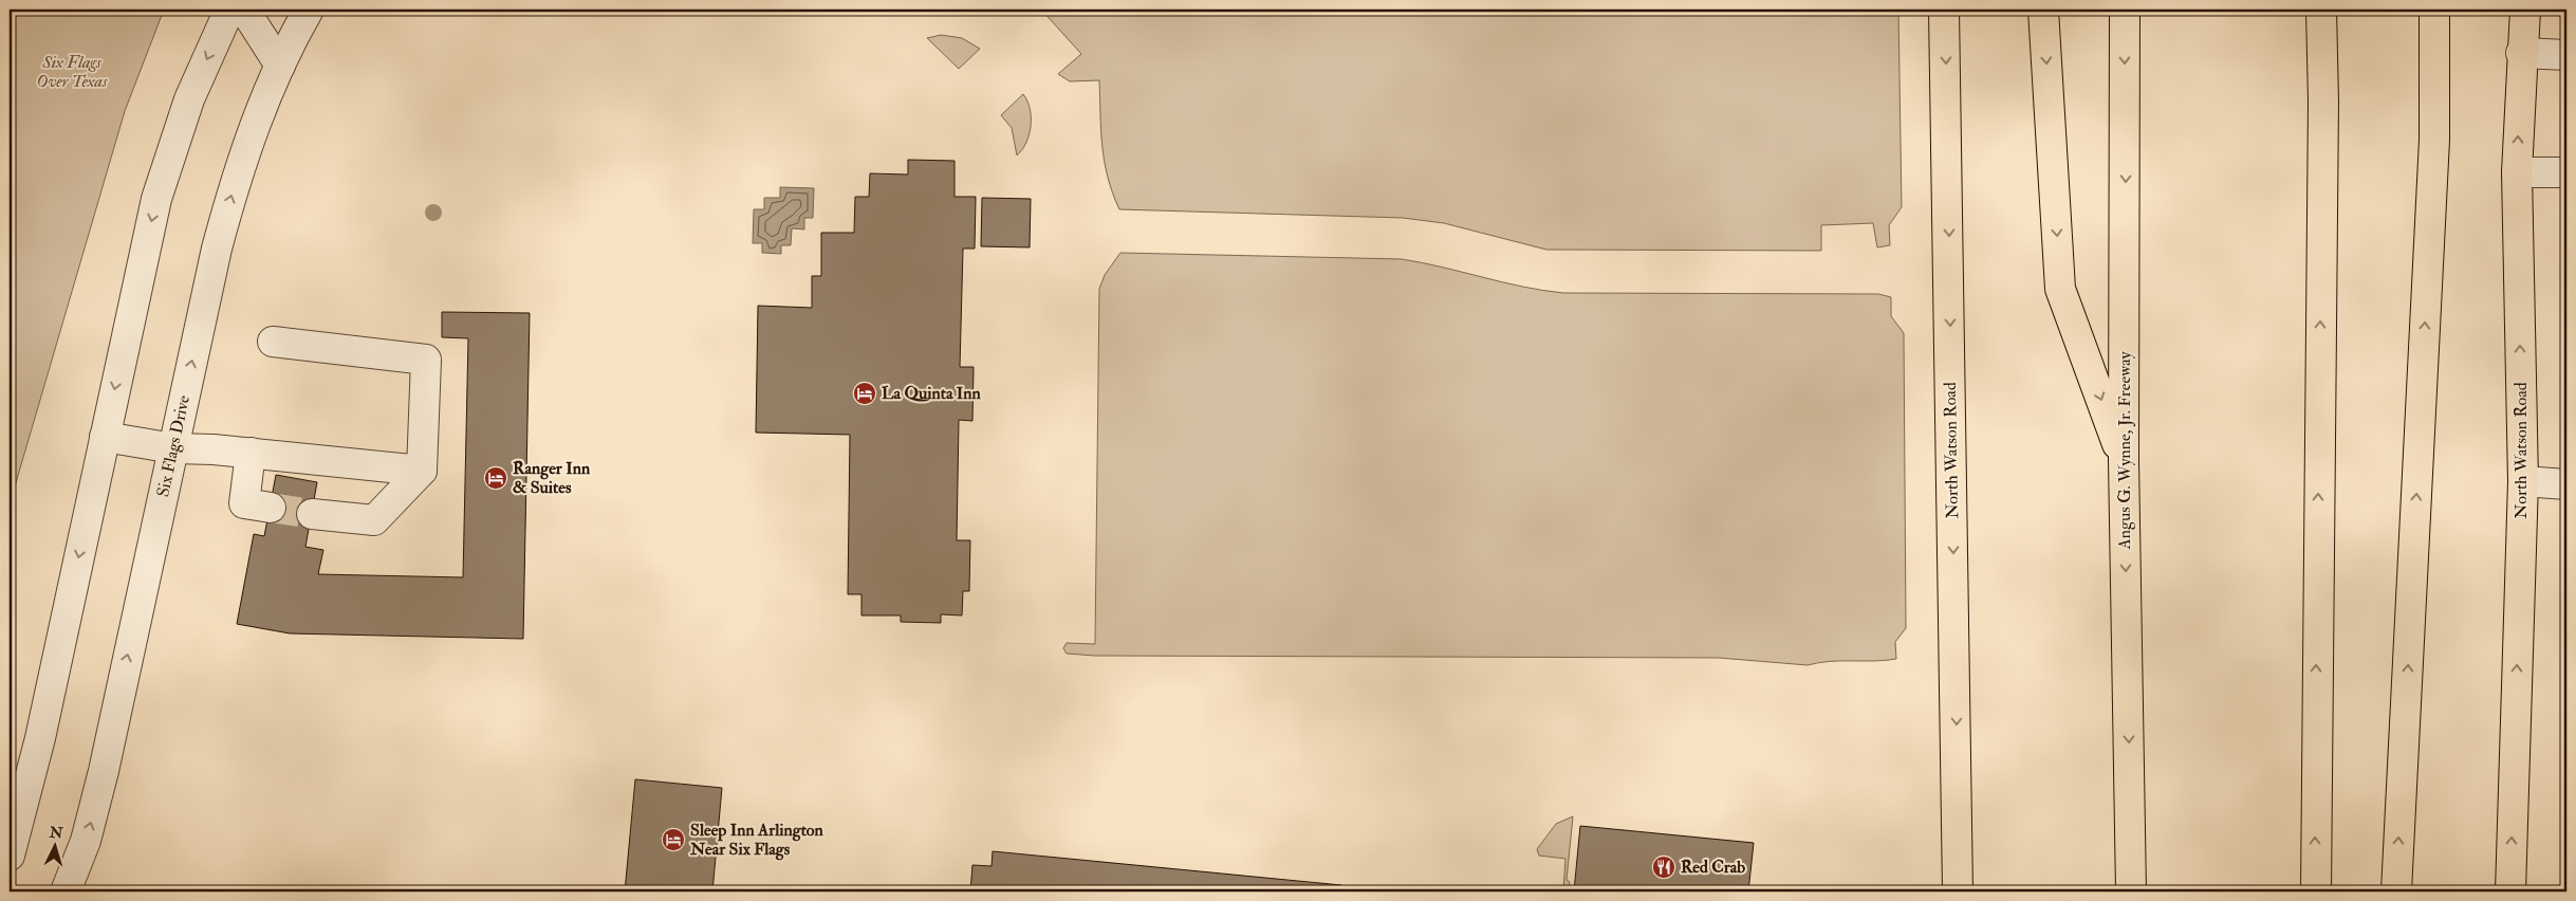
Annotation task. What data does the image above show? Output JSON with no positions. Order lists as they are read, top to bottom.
{
  "streets": {
    "main road": ["North Watson Road", "Angus G. Wynne, Jr. Freeway"],
    "street": ["Six Flags Drive"]
  },
  "parks": ["Six Flags Over Texas"],
  "places": {
    "hotel": ["La Quinta Inn", "Ranger Inn & Suites", "Sleep Inn Arlington Near Six Flags"],
    "restaurant": ["Red Crab"]
  },
  "north": "top"
}
